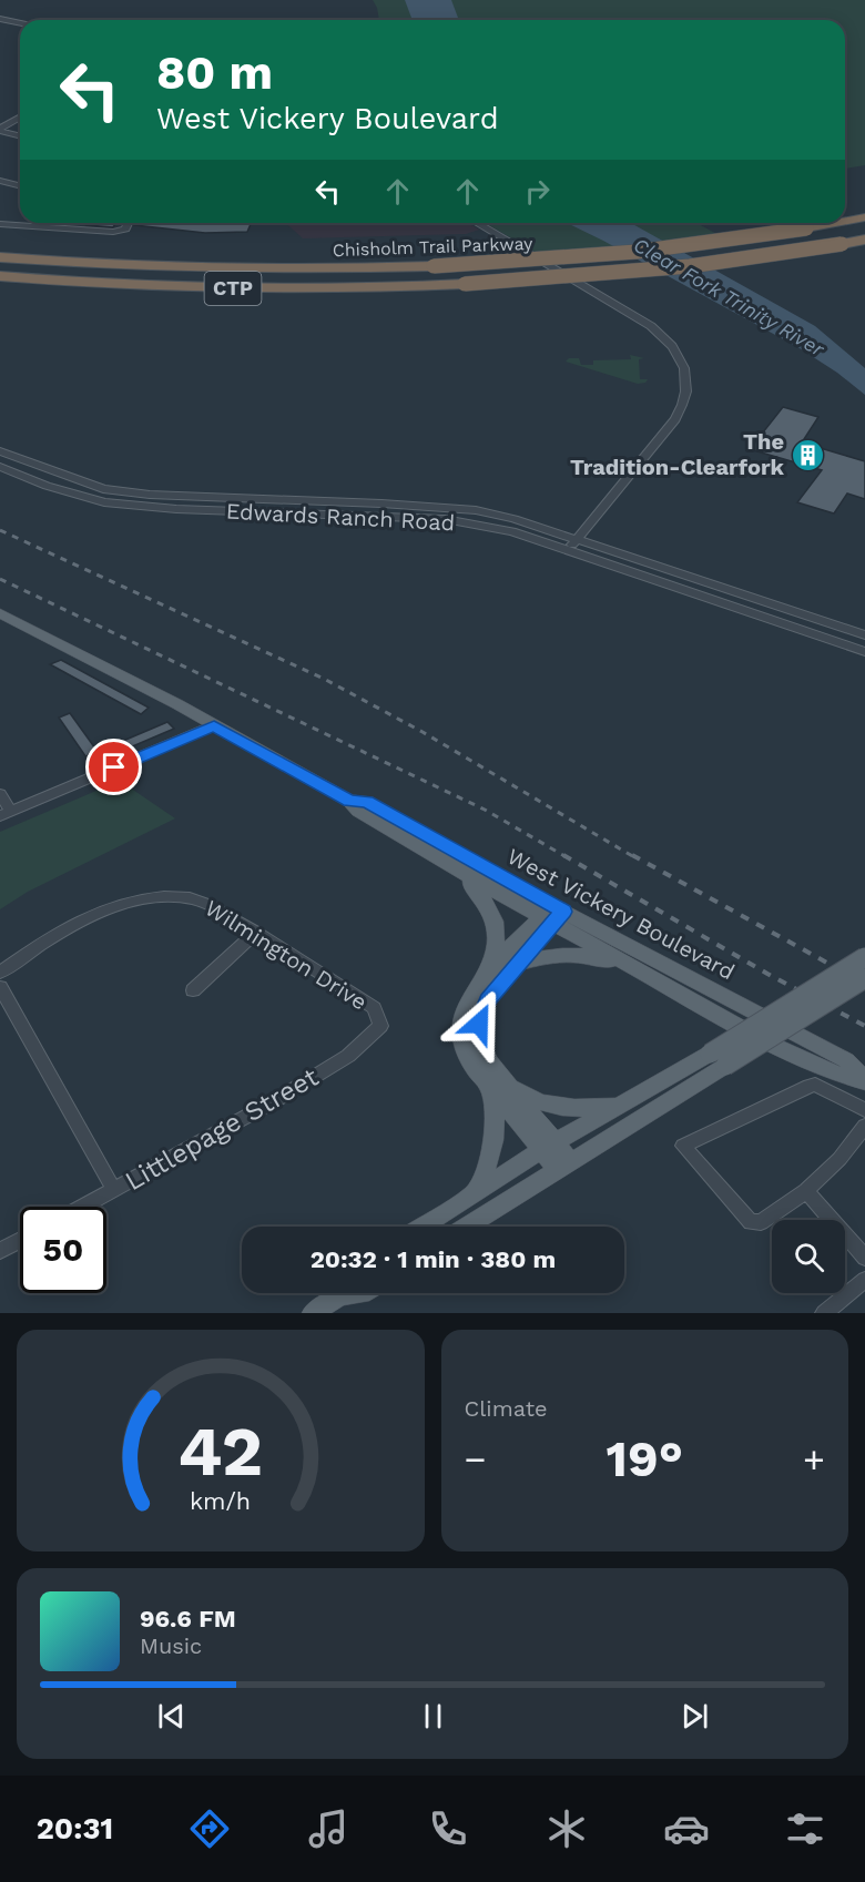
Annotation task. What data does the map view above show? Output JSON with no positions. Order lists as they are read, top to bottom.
{
  "streets": {
    "highway": ["Chisholm Trail Parkway", "CTP"],
    "main road": ["West Vickery Boulevard"],
    "street": ["Edwards Ranch Road", "Wilmington Drive", "Littlepage Street"]
  },
  "crossings": [
    ["Wilmington Drive", "Littlepage Street"]
  ],
  "water": ["Clear Fork Trinity River"],
  "places": {
    "building": ["The Tradition-Clearfork"]
  },
  "page": {
    "turn": ["80 m", "West Vickery Boulevard"],
    "limit": "50",
    "trip": "20:32 · 1 min · 380 m",
    "tile": "Climate",
    "heat": ["−", "19°", "+"],
    "song": ["96.6 FM", "Music"],
    "tabs": "20:31",
    "gauge": ["42", "km/h"]
  }
}
